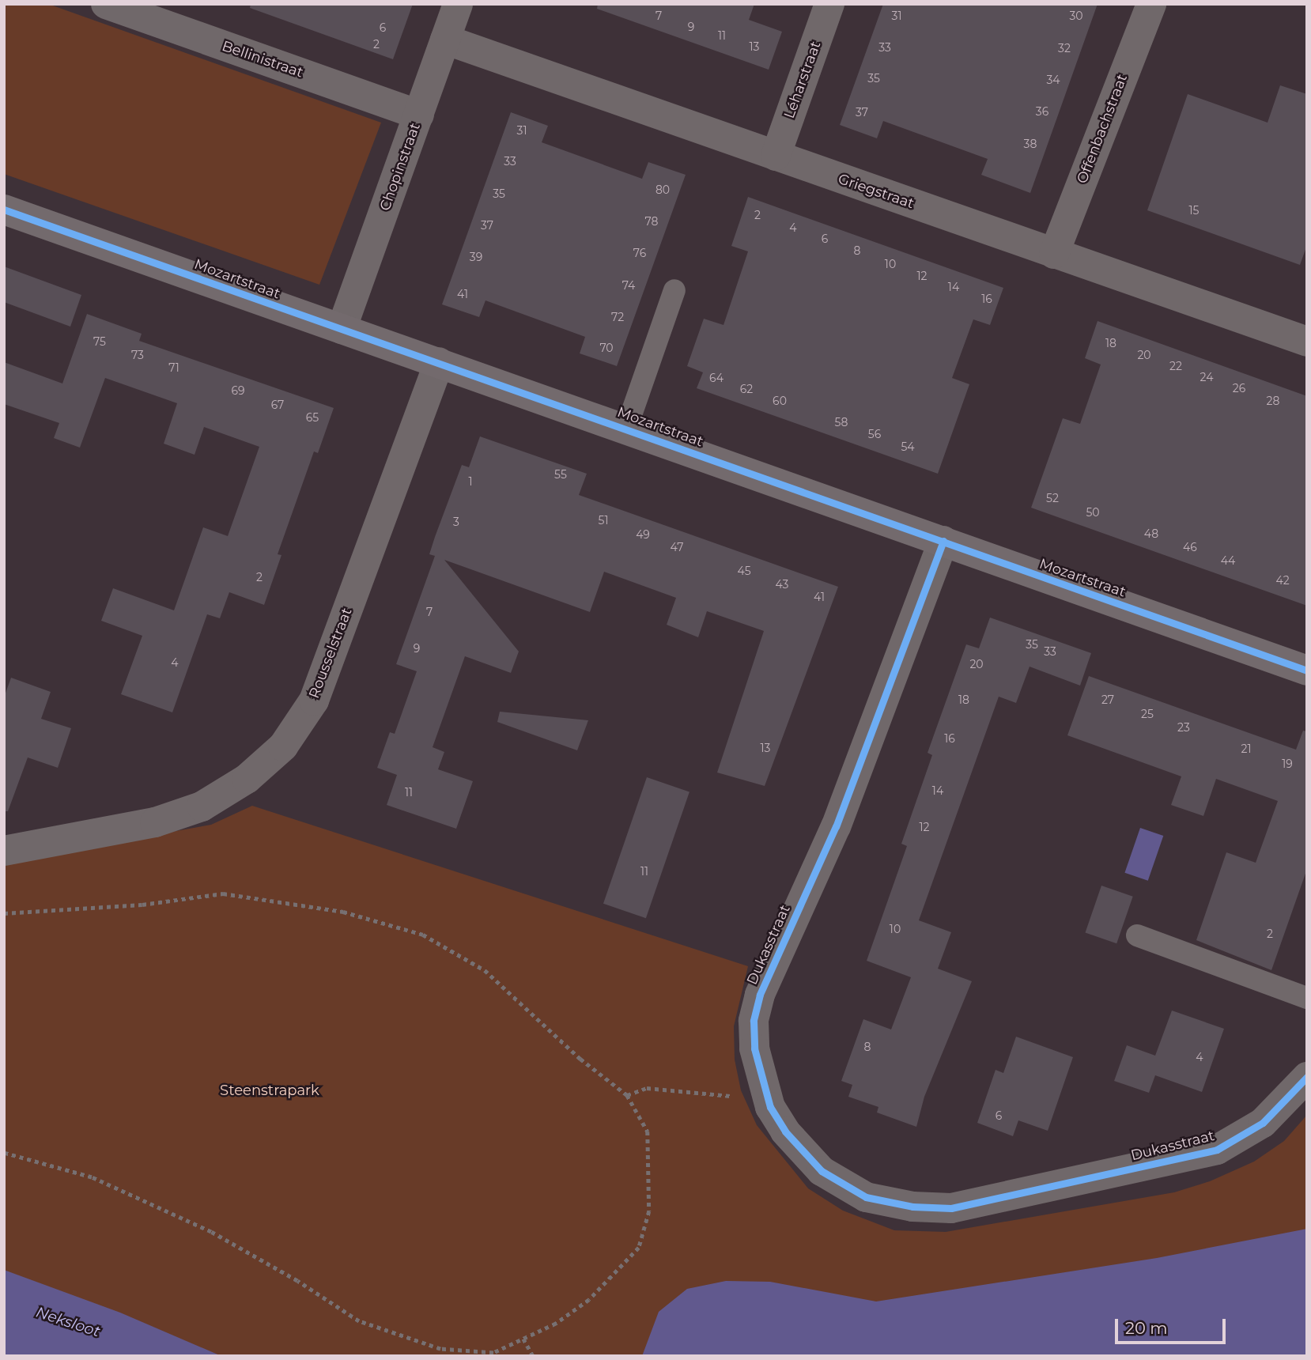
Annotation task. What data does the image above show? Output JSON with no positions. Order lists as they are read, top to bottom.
{
  "streets": {
    "main road": ["Mozartstraat"],
    "street": [
      "Bellinistraat",
      "Léharstraat",
      "Offenbachstraat",
      "Chopinstraat",
      "Griegstraat",
      "Rousselstraat",
      "Dukasstraat"
    ]
  },
  "crossings": [
    ["Bellinistraat", "Chopinstraat"],
    ["Léharstraat", "Griegstraat"],
    ["Offenbachstraat", "Griegstraat"],
    ["Chopinstraat", "Griegstraat"],
    ["Chopinstraat", "Mozartstraat"],
    ["Mozartstraat", "Rousselstraat"],
    ["Mozartstraat", "Dukasstraat"]
  ],
  "water": ["Neksloot"],
  "parks": ["Steenstrapark"],
  "house_numbers": [
    "7",
    "31",
    "30",
    "9",
    "6",
    "11",
    "2",
    "13",
    "33",
    "32",
    "35",
    "34",
    "36",
    "37",
    "31",
    "38",
    "33",
    "80",
    "35",
    "15",
    "2",
    "78",
    "37",
    "4",
    "6",
    "8",
    "76",
    "39",
    "10",
    "12",
    "74",
    "14",
    "41",
    "16",
    "72",
    "75",
    "18",
    "70",
    "73",
    "20",
    "22",
    "71",
    "24",
    "64",
    "26",
    "62",
    "69",
    "60",
    "28",
    "67",
    "65",
    "58",
    "56",
    "54",
    "55",
    "1",
    "52",
    "50",
    "51",
    "3",
    "48",
    "49",
    "47",
    "46",
    "44",
    "45",
    "2",
    "42",
    "43",
    "41",
    "7",
    "35",
    "9",
    "33",
    "4",
    "20",
    "18",
    "27",
    "25",
    "23",
    "16",
    "13",
    "21",
    "19",
    "14",
    "11",
    "12",
    "11",
    "10",
    "2",
    "8",
    "4",
    "6"
  ],
  "scale_bar": "20 m"
}
